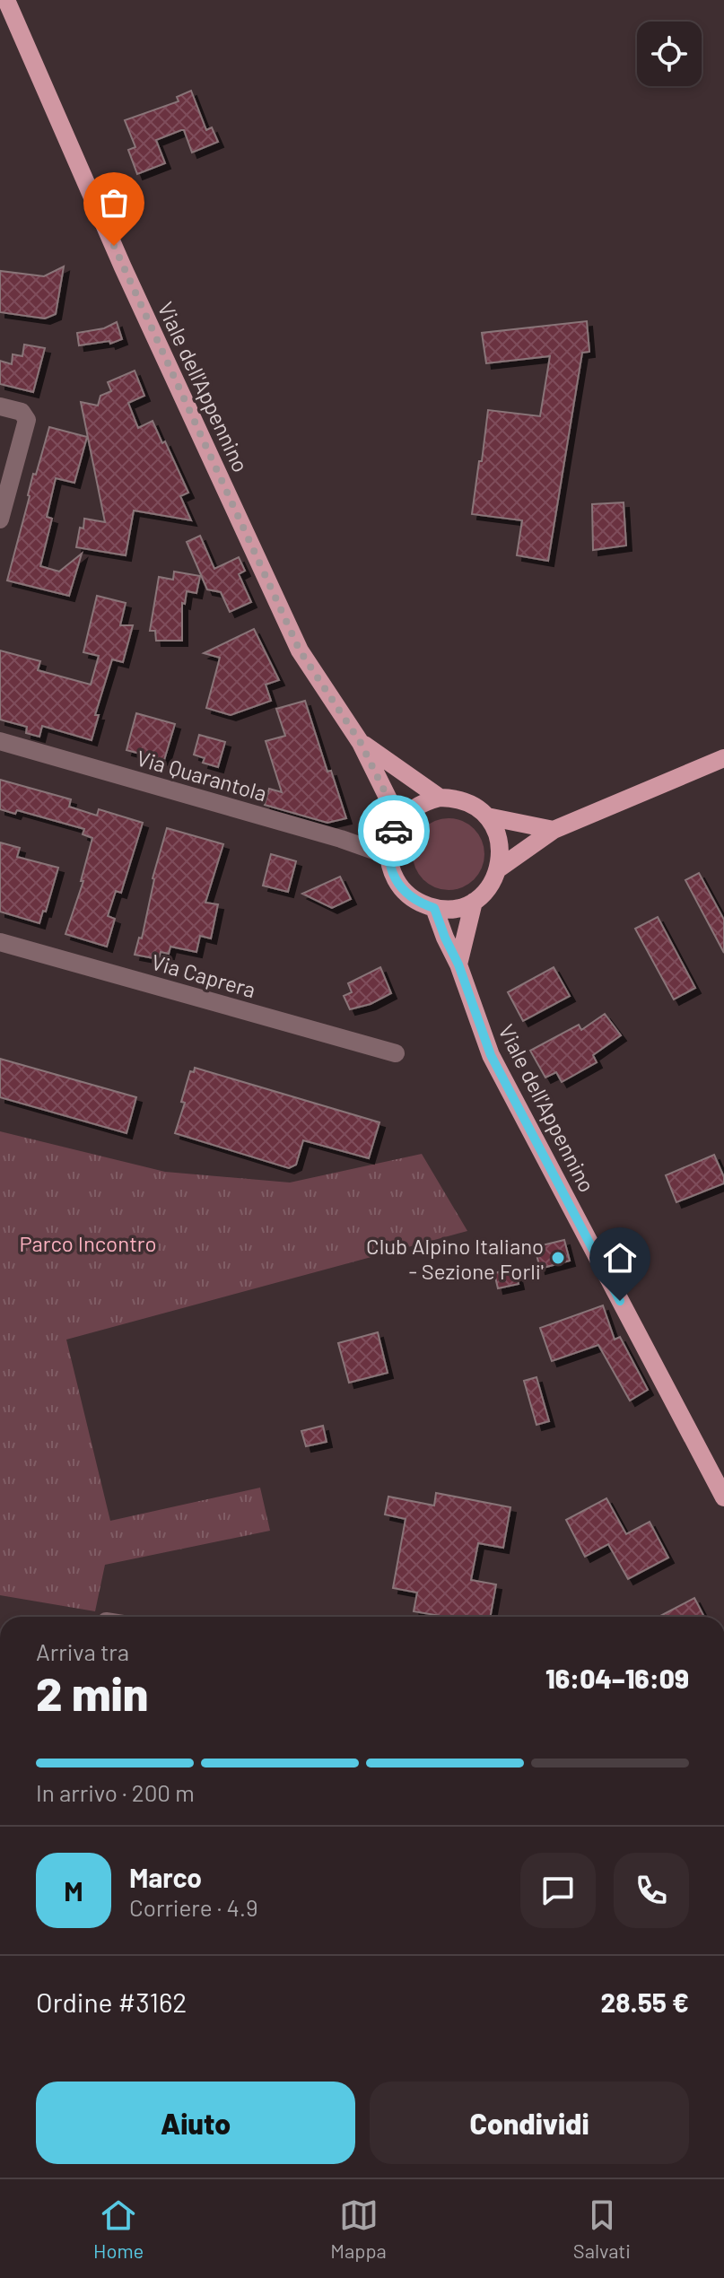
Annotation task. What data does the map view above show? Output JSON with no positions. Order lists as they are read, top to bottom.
{
  "streets": {
    "main road": ["Viale dell'Appennino"],
    "street": ["Via Quarantola", "Via Caprera"]
  },
  "crossings": [
    ["Viale dell'Appennino", "Via Quarantola"]
  ],
  "parks": ["Parco Incontro"],
  "places": ["Club Alpino Italiano - Sezione Forli'"],
  "page": {
    "heading": ["2 min", "Arriva tra", "16:04–16:09"],
    "panel": [
      "Marco",
      "Corriere · 4.9",
      "Ordine #3162",
      "28.55 €"
    ],
    "bar": "In arrivo · 200 m",
    "round": "M",
    "buttons": ["Aiuto", "Condividi"],
    "tabs": ["Home", "Mappa", "Salvati"]
  }
}
